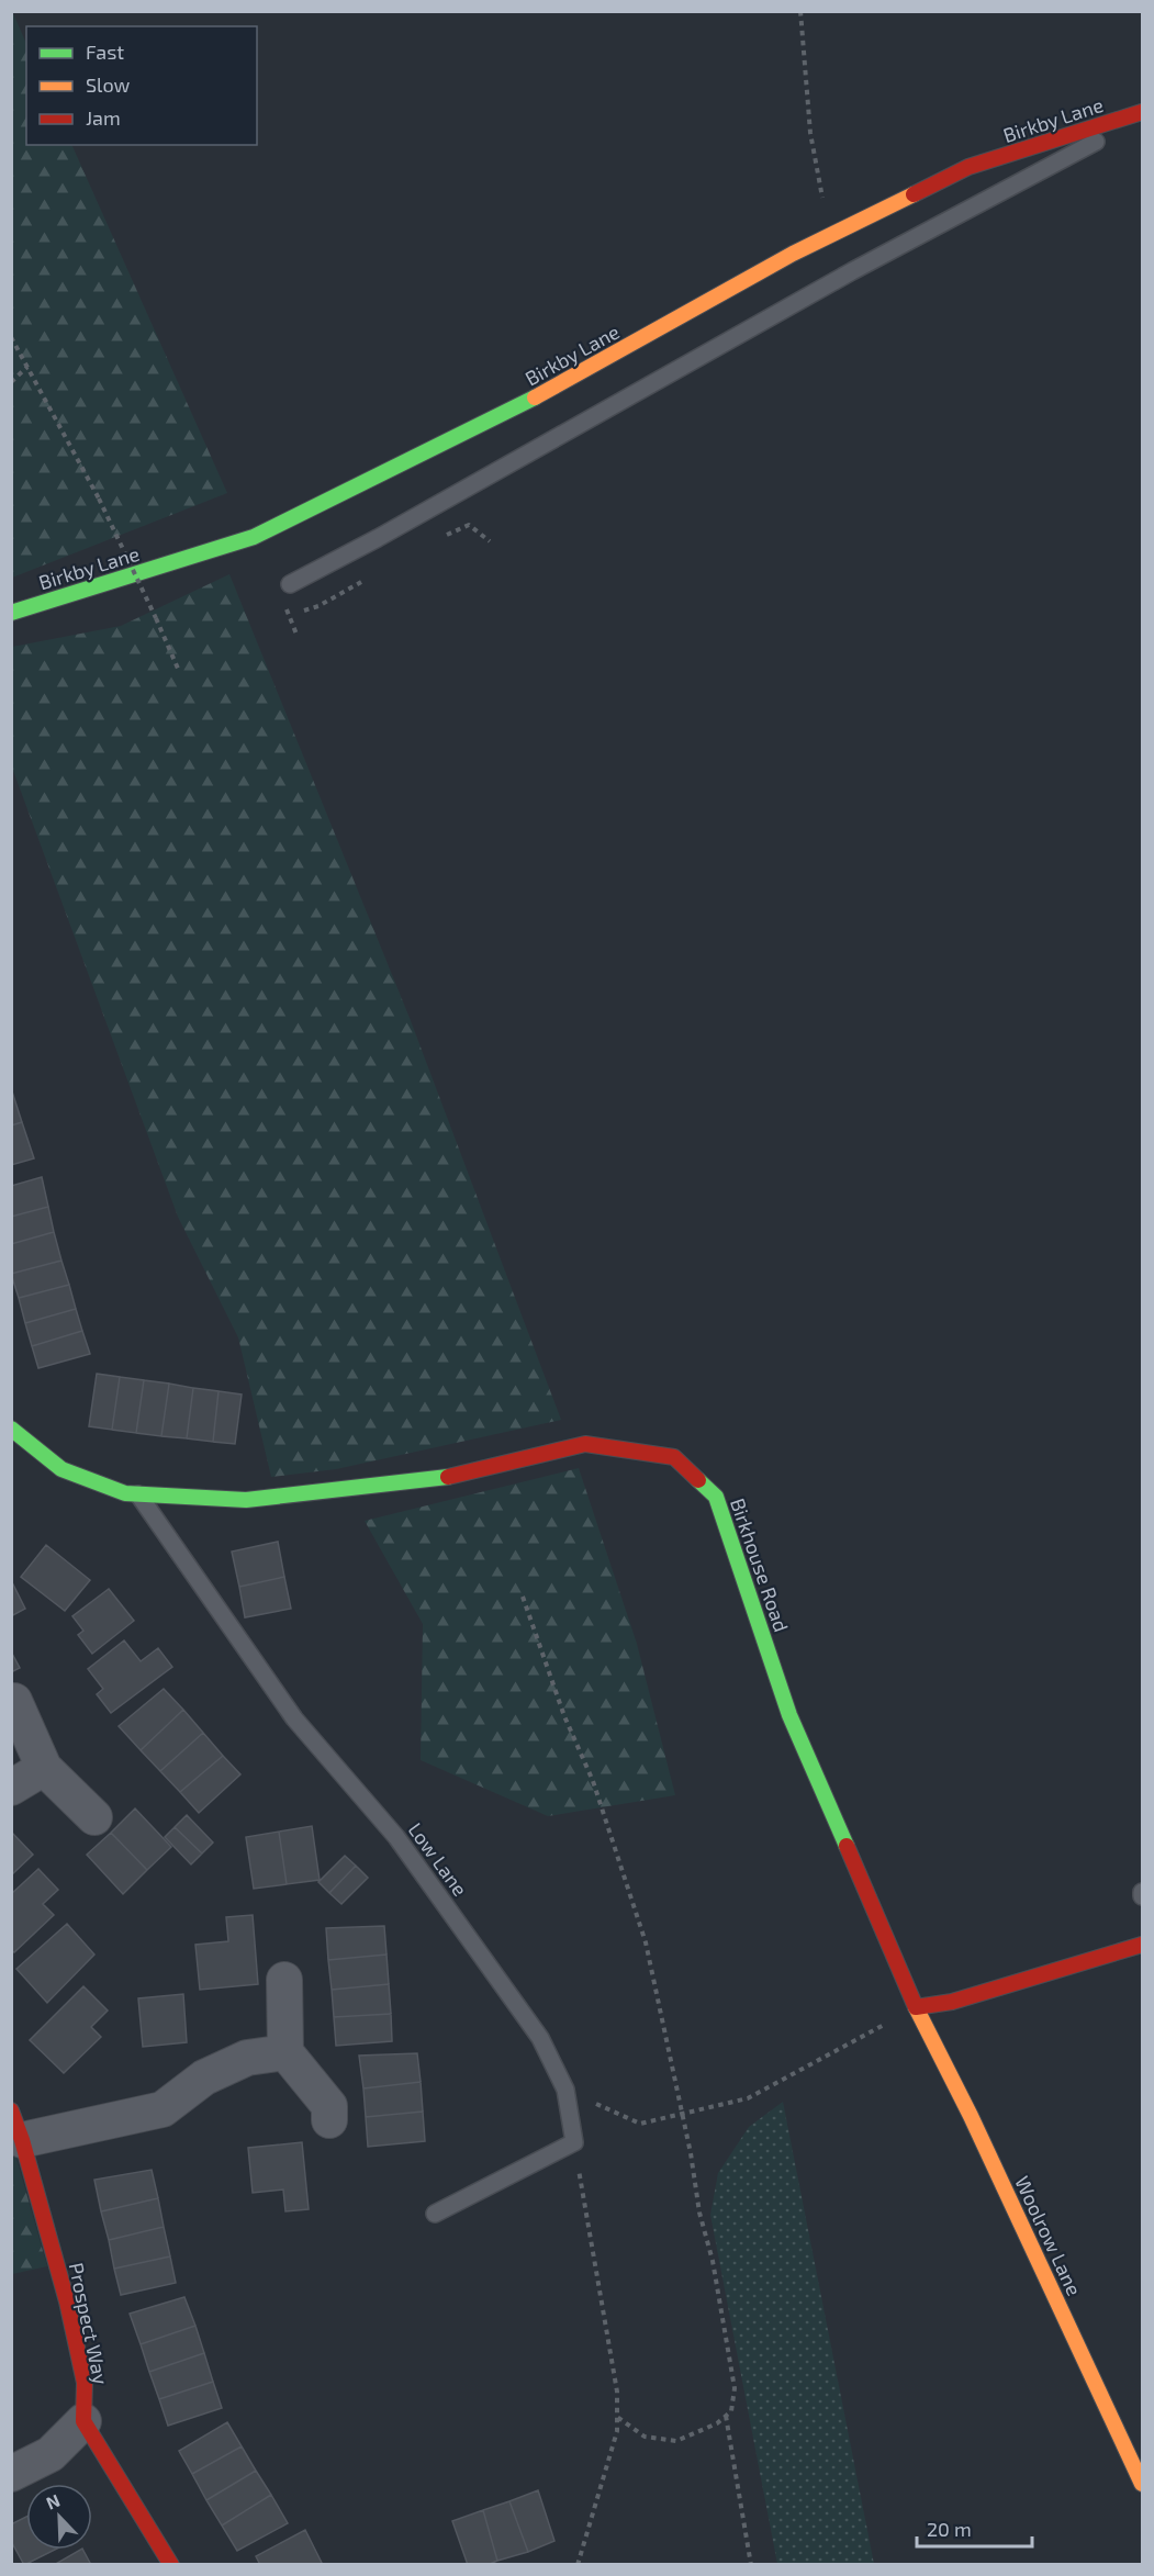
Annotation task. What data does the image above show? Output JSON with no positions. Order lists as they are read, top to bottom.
{
  "streets": {
    "street": [
      "Birkby Lane",
      "Birkhouse Road",
      "Woolrow Lane",
      "Prospect Way"
    ],
    "lane": ["Low Lane"]
  },
  "crossings": [
    ["Birkhouse Road", "Low Lane"],
    ["Birkhouse Road", "Woolrow Lane"]
  ],
  "legend": ["Fast", "Slow", "Jam"],
  "scale_bar": "20 m",
  "north": "top left"
}
